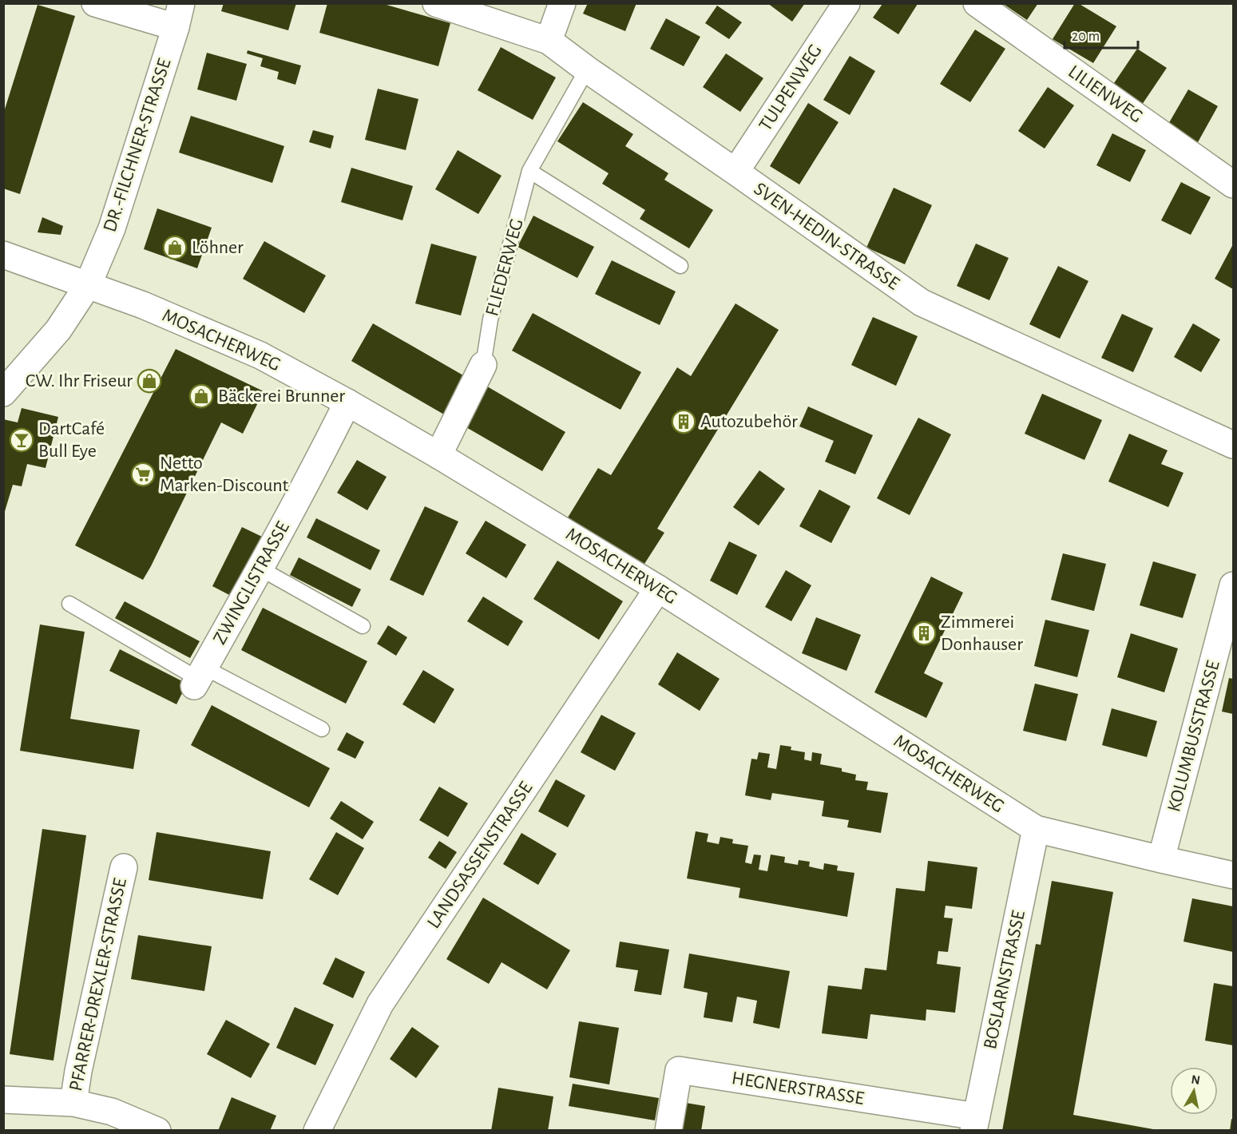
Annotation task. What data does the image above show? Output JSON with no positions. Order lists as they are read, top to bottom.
{
  "streets": {
    "street": [
      "TULPENWEG",
      "LILIENWEG",
      "DR.-FILCHNER-STRASSE",
      "SVEN-HEDIN-STRASSE",
      "MOSACHERWEG",
      "ZWINGLISTRASSE",
      "KOLUMBUSSTRASSE",
      "LANDSASSENSTRASSE",
      "BOSLARNSTRASSE",
      "PFARRER-DREXLER-STRASSE",
      "HEGNERSTRASSE"
    ],
    "lane": ["FLIEDERWEG"]
  },
  "crossings": [
    ["TULPENWEG", "SVEN-HEDIN-STRASSE"],
    ["DR.-FILCHNER-STRASSE", "MOSACHERWEG"],
    ["SVEN-HEDIN-STRASSE", "FLIEDERWEG"],
    ["MOSACHERWEG", "ZWINGLISTRASSE"],
    ["MOSACHERWEG", "KOLUMBUSSTRASSE"],
    ["MOSACHERWEG", "LANDSASSENSTRASSE"],
    ["MOSACHERWEG", "BOSLARNSTRASSE"],
    ["BOSLARNSTRASSE", "HEGNERSTRASSE"]
  ],
  "places": {
    "shop": ["Löhner", "CW. Ihr Friseur", "Bäckerei Brunner"],
    "building": ["Autozubehör", "Zimmerei Donhauser"],
    "bar": ["DartCafé Bull Eye"],
    "supermarket": ["Netto Marken-Discount"]
  },
  "scale_bar": "20 m",
  "north": "top"
}
